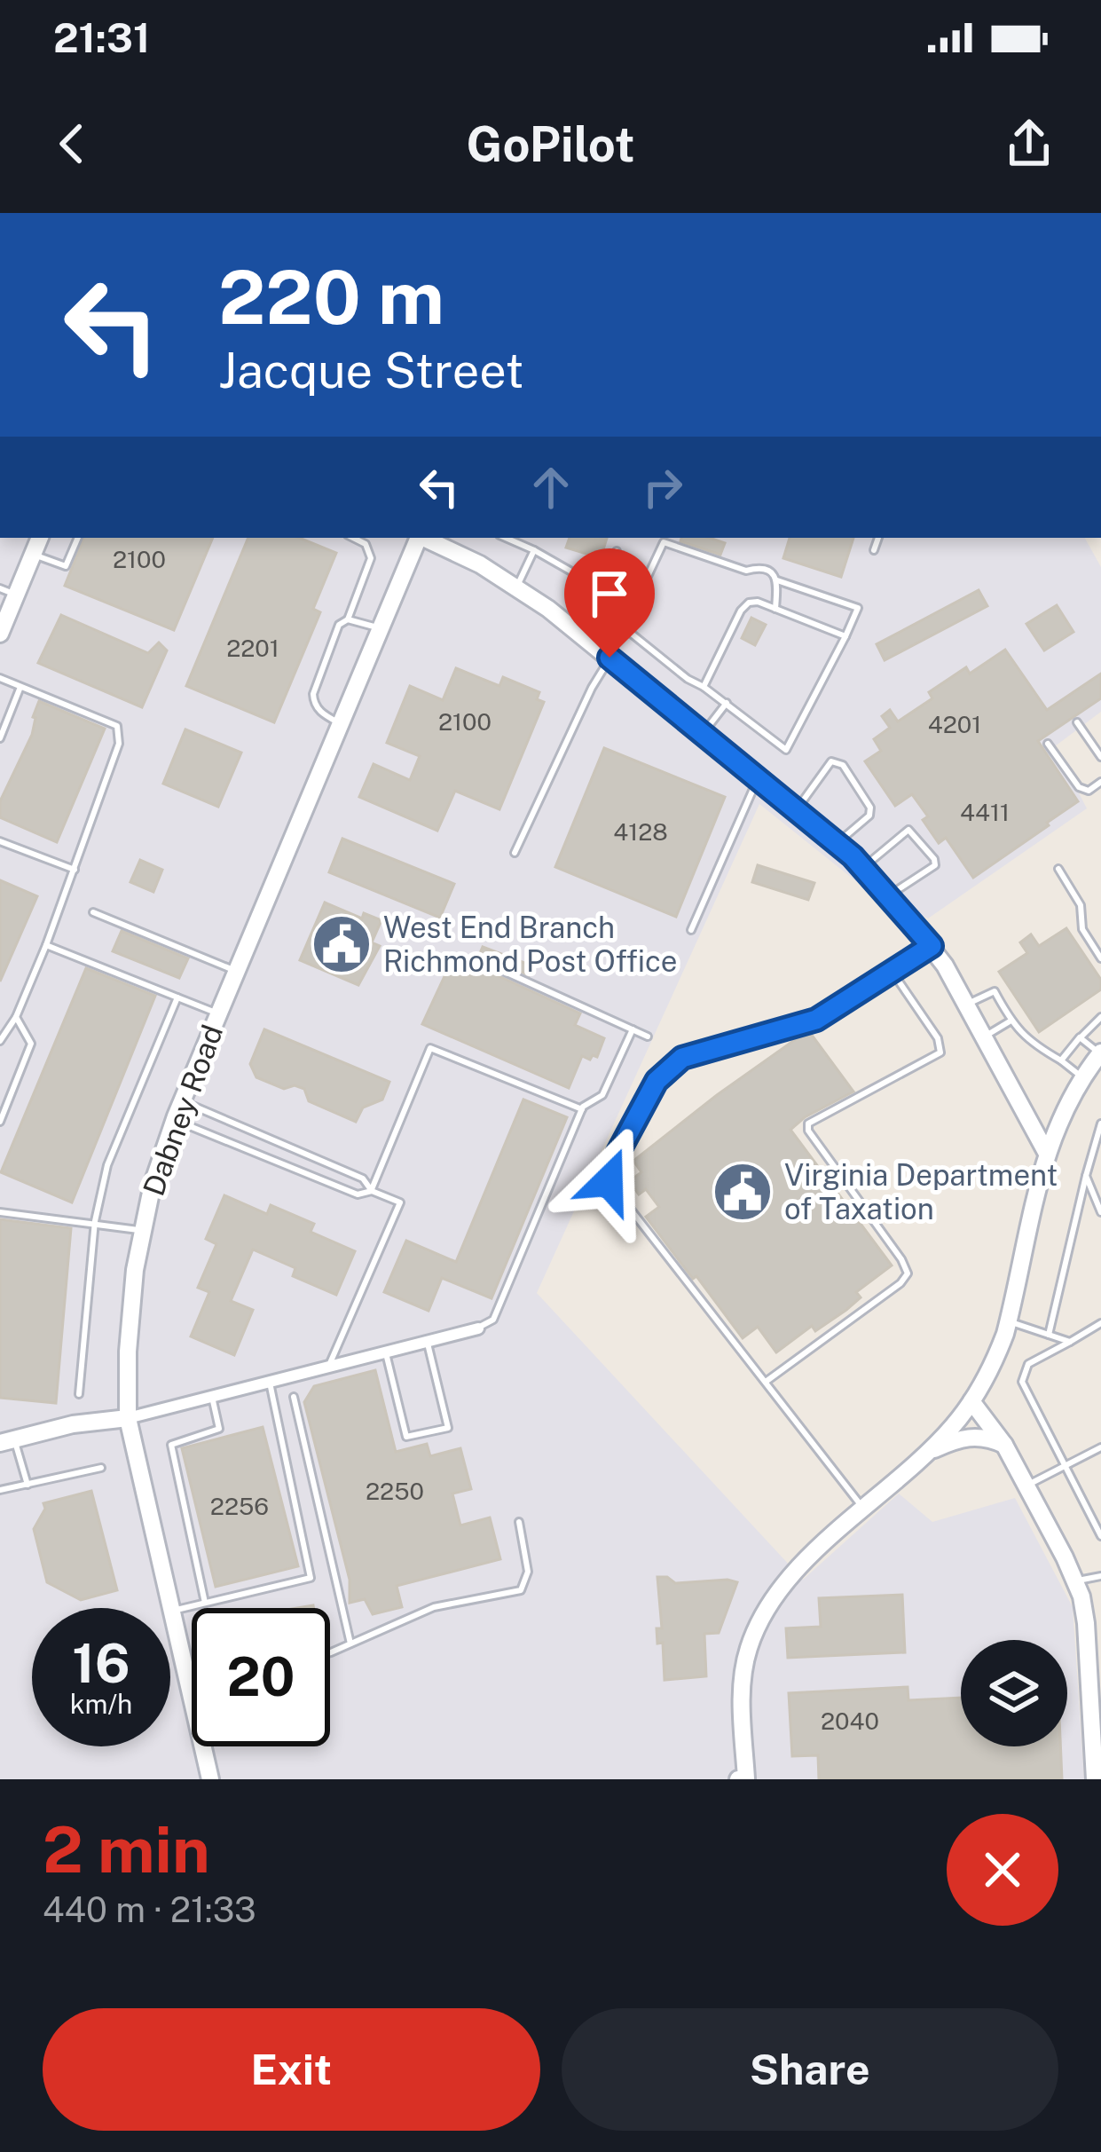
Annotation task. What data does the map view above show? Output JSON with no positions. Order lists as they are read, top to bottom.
{
  "streets": {
    "street": ["Dabney Road"]
  },
  "places": {
    "public building": ["West End Branch Richmond Post Office", "Virginia Department of Taxation"]
  },
  "house_numbers": [
    "2100",
    "2201",
    "2100",
    "4201",
    "4411",
    "4128",
    "2250",
    "2256",
    "2040"
  ],
  "page": {
    "status": "21:31",
    "header": "GoPilot",
    "turn": ["220 m", "Jacque Street"],
    "speed": "16 km/h",
    "limit": "20",
    "heading": ["2 min", "440 m · 21:33"],
    "buttons": ["Exit", "Share"]
  }
}
